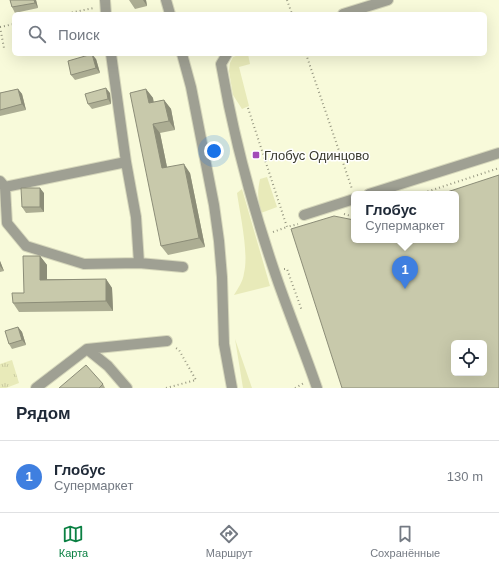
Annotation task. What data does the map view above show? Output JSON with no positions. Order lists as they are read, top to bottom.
{
  "places": {
    "transit": ["Глобус Одинцово"]
  },
  "page": {
    "search": "Поиск",
    "popup": ["Глобус", "Супермаркет"],
    "pins": "1",
    "heading": "Рядом",
    "list": [
      {
        "mark": "1",
        "name": "Глобус",
        "note": "Супермаркет",
        "value": "130 m"
      }
    ],
    "nav": ["Карта", "Маршрут", "Сохранённые"]
  }
}
